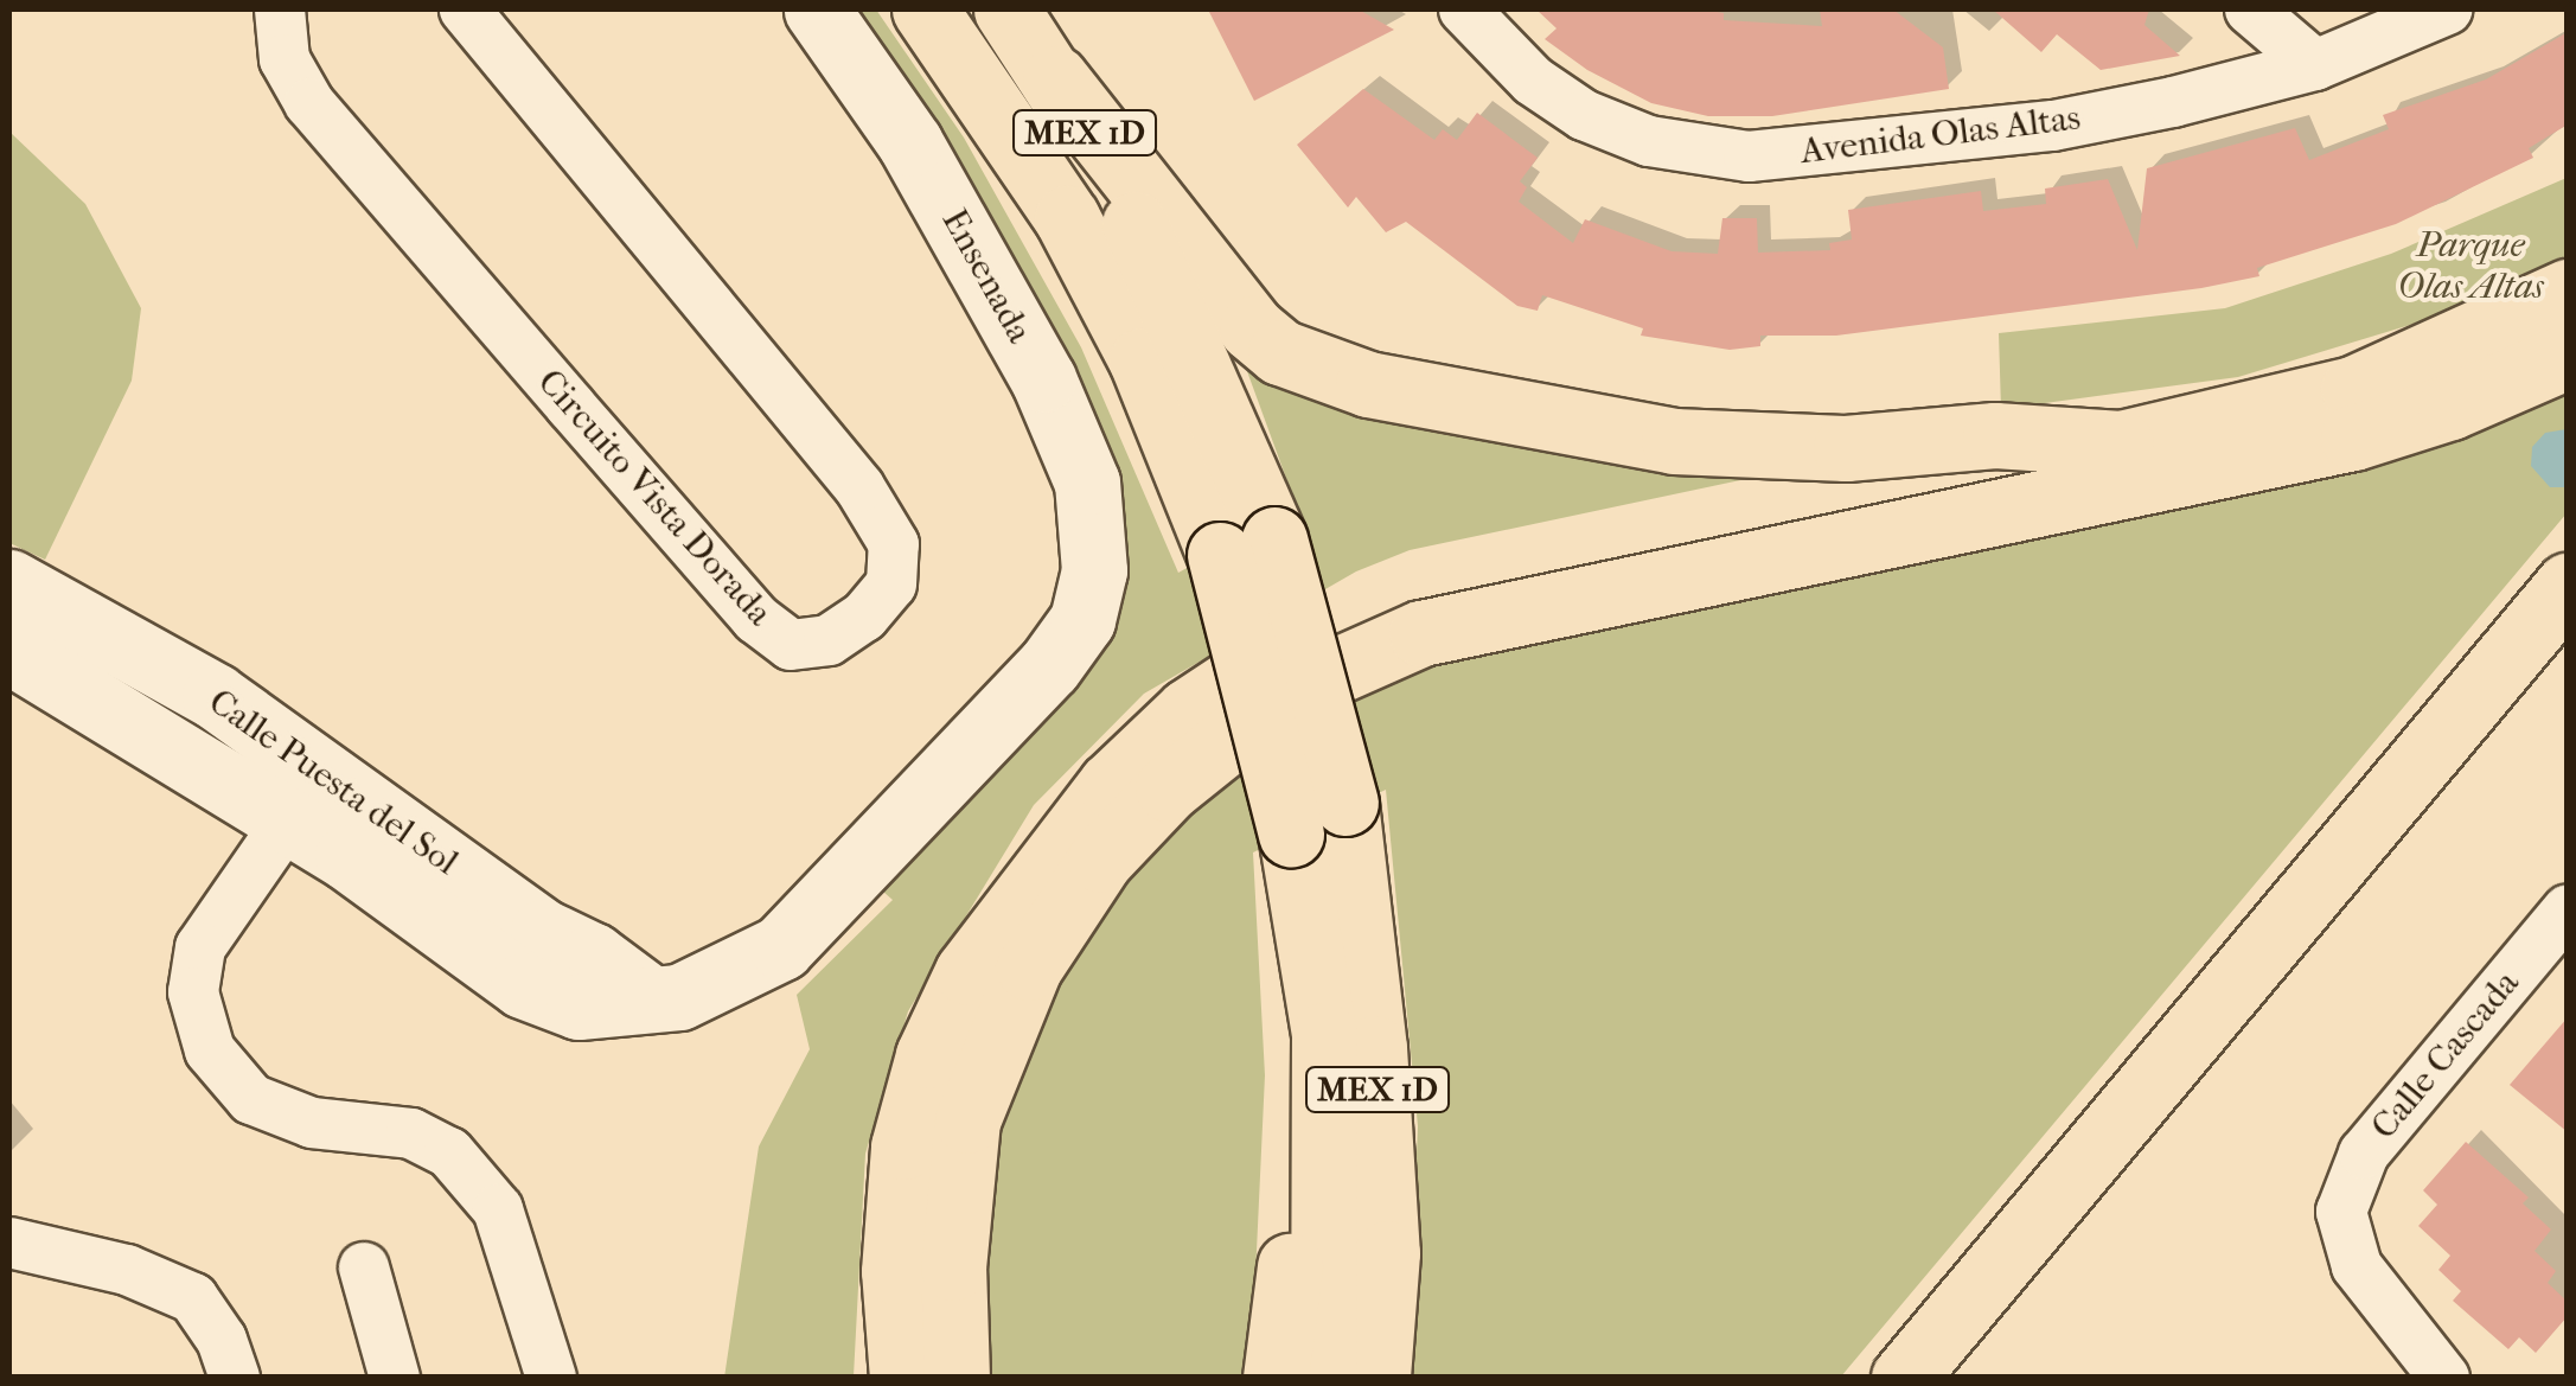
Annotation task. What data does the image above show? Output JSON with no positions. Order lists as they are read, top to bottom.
{
  "streets": {
    "main road": ["MEX 1D"],
    "street": [
      "Avenida Olas Altas",
      "Ensenada",
      "Circuito Vista Dorada",
      "Calle Puesta del Sol",
      "Calle Cascada"
    ]
  },
  "crossings": [
    ["Ensenada", "Calle Puesta del Sol"]
  ],
  "parks": ["Parque Olas Altas"]
}
